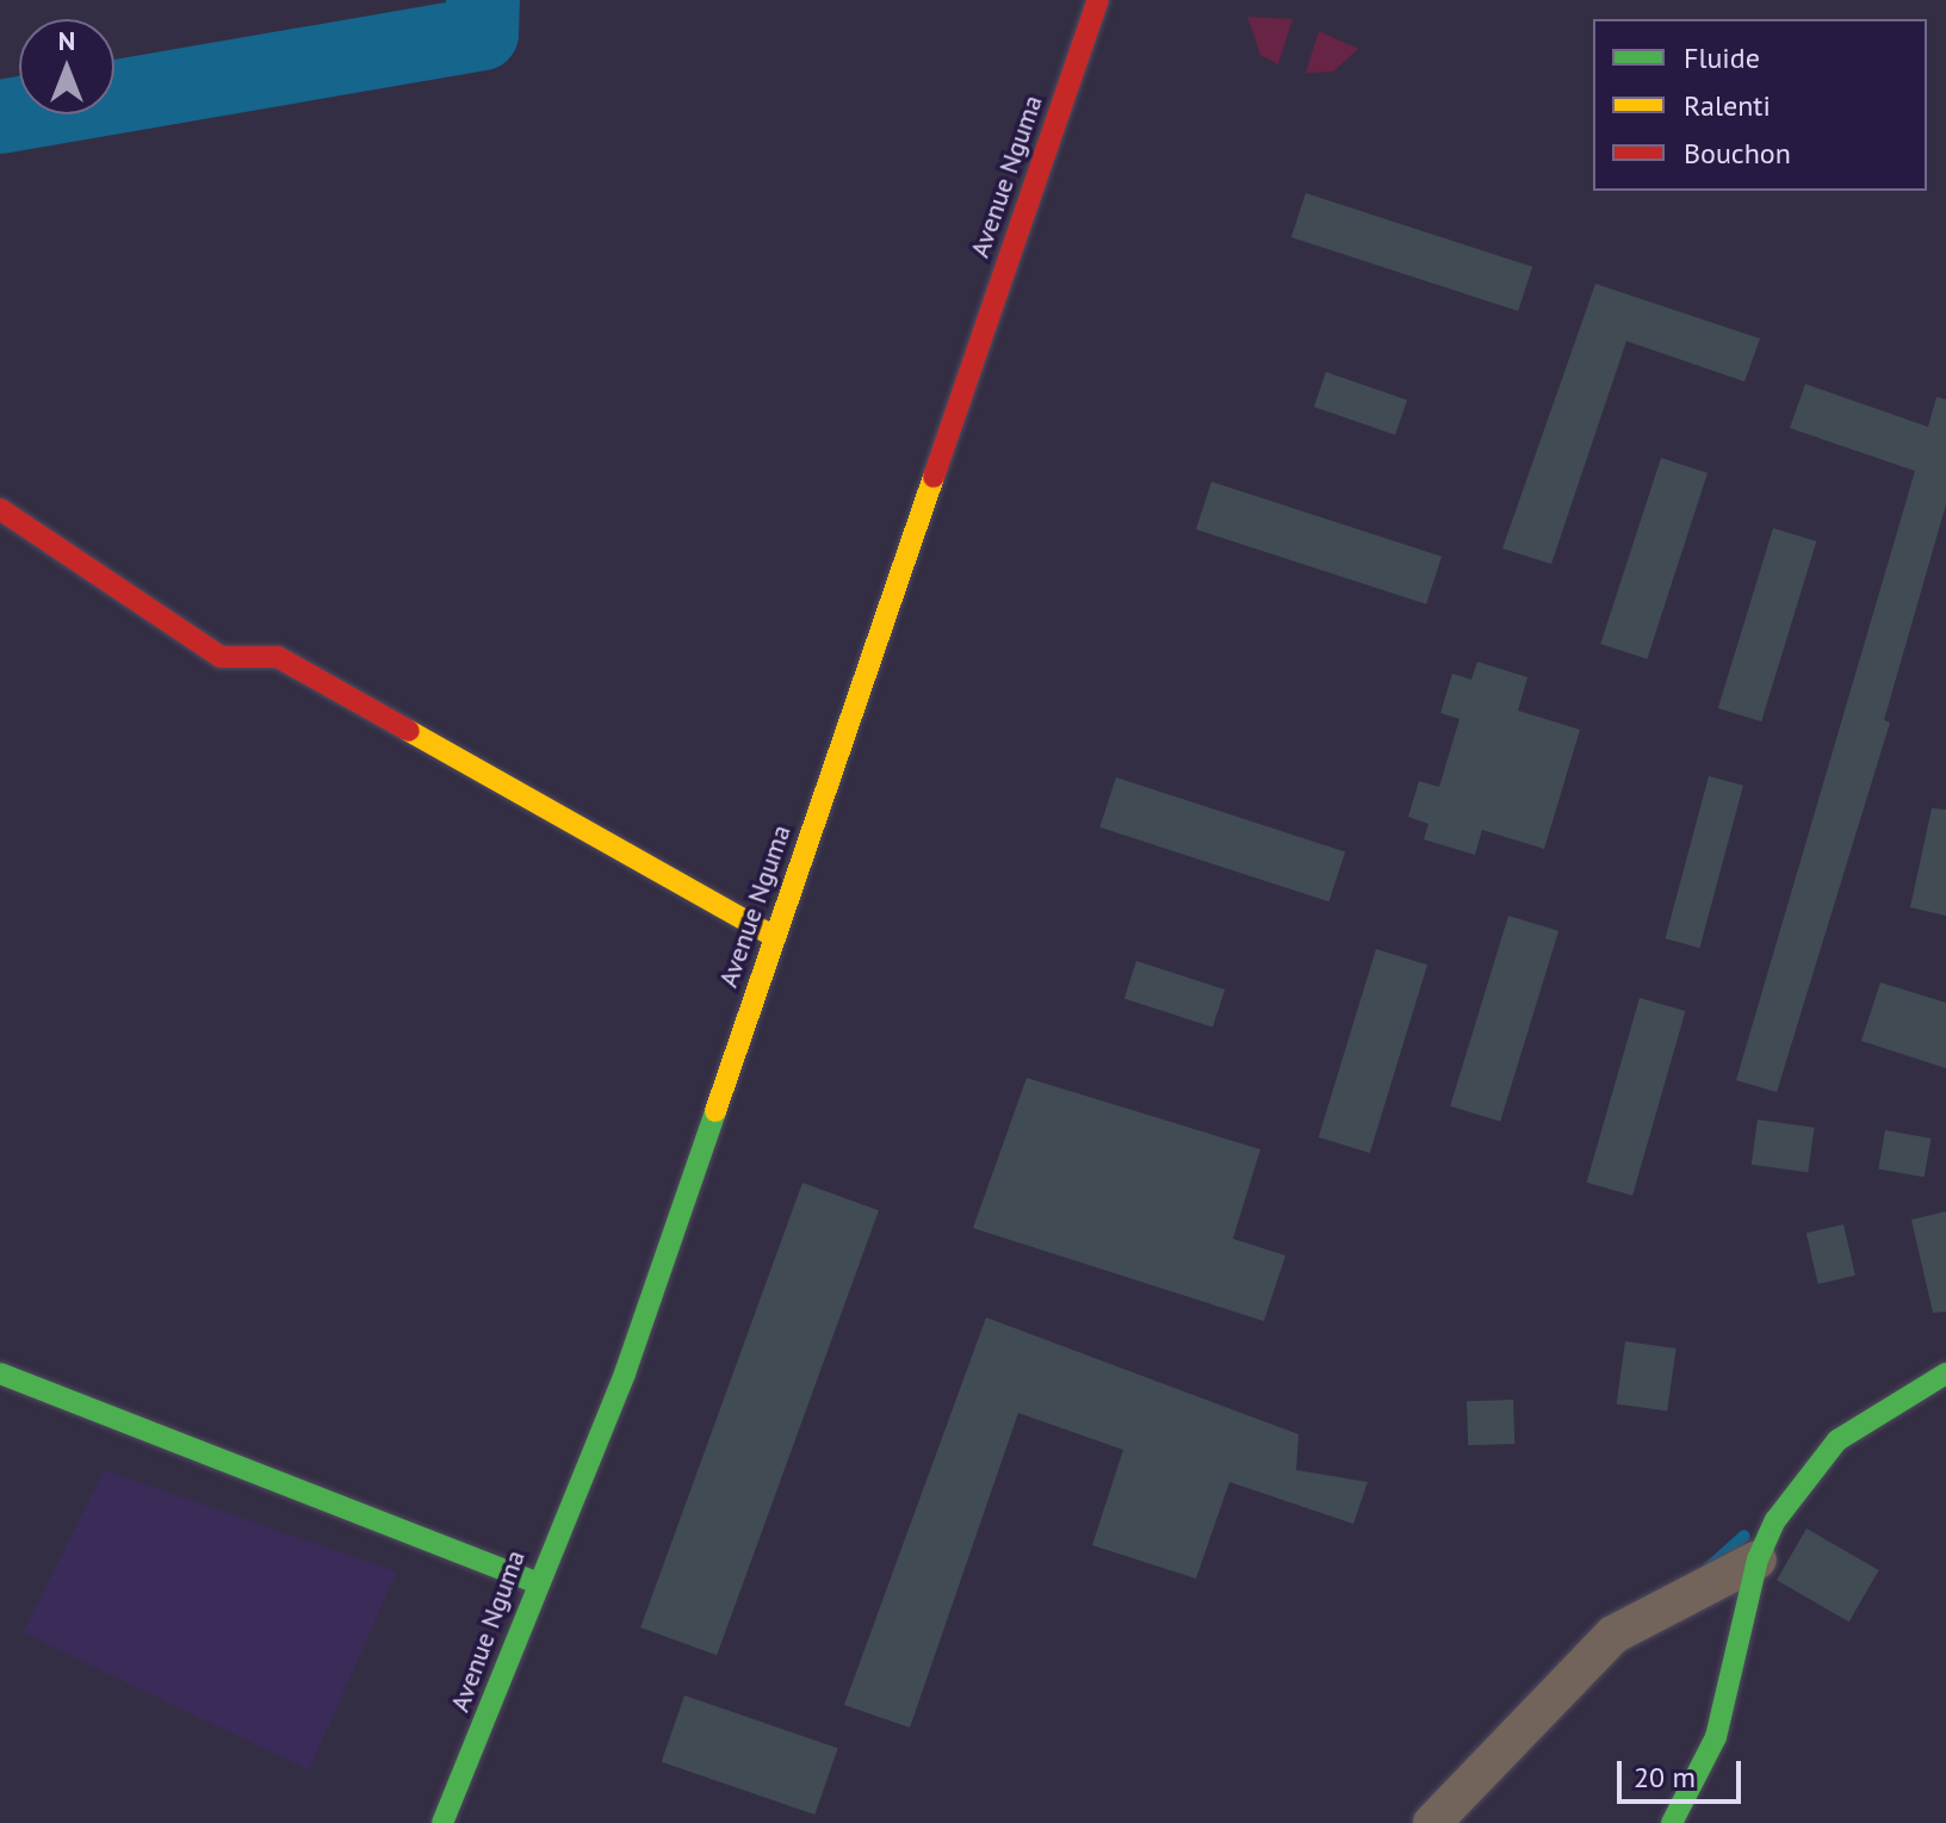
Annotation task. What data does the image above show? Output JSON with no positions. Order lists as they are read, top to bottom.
{
  "streets": {
    "street": ["Avenue Nguma"]
  },
  "legend": ["Fluide", "Ralenti", "Bouchon"],
  "scale_bar": "20 m",
  "north": "top"
}
